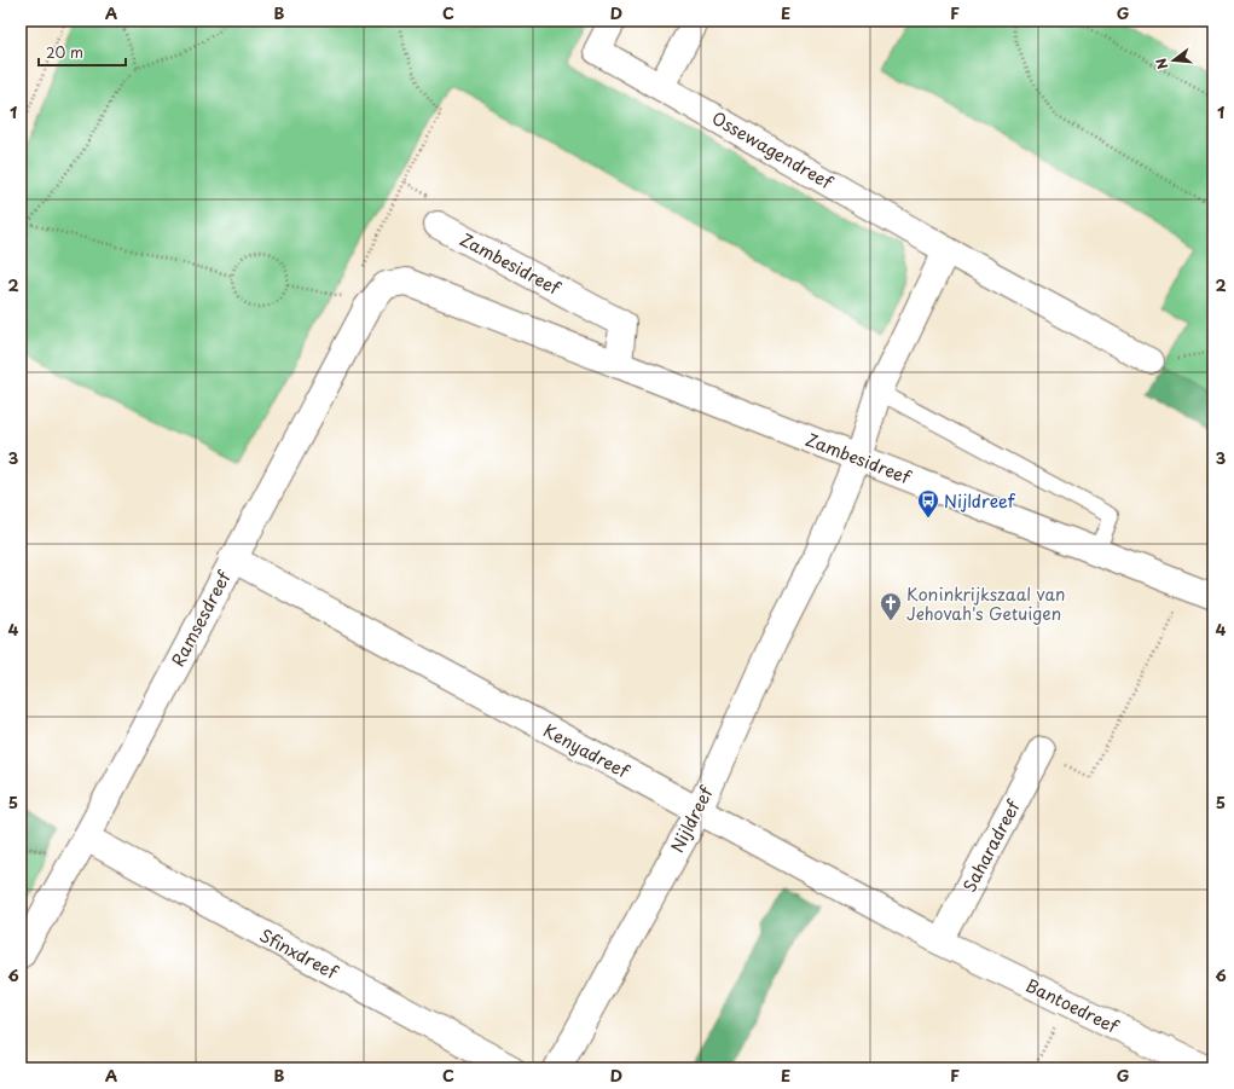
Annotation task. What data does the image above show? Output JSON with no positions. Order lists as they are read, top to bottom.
{
  "streets": {
    "street": [
      "Ossewagendreef",
      "Zambesidreef",
      "Ramsesdreef",
      "Kenyadreef",
      "Nijldreef",
      "Saharadreef",
      "Sfinxdreef",
      "Bantoedreef"
    ]
  },
  "crossings": [
    ["Zambesidreef", "Ramsesdreef"],
    ["Zambesidreef", "Nijldreef"],
    ["Ramsesdreef", "Kenyadreef"],
    ["Ramsesdreef", "Sfinxdreef"],
    ["Kenyadreef", "Nijldreef"],
    ["Kenyadreef", "Saharadreef"],
    ["Kenyadreef", "Bantoedreef"],
    ["Saharadreef", "Bantoedreef"]
  ],
  "places": {
    "bus stop": ["Nijldreef"],
    "church": ["Koninkrijkszaal van Jehovah's Getuigen"]
  },
  "scale_bar": "20 m",
  "north": "left",
  "grid": {
    "columns": [
      "A",
      "B",
      "C",
      "D",
      "E",
      "F",
      "G"
    ],
    "rows": [
      "1",
      "2",
      "3",
      "4",
      "5",
      "6"
    ]
  }
}
